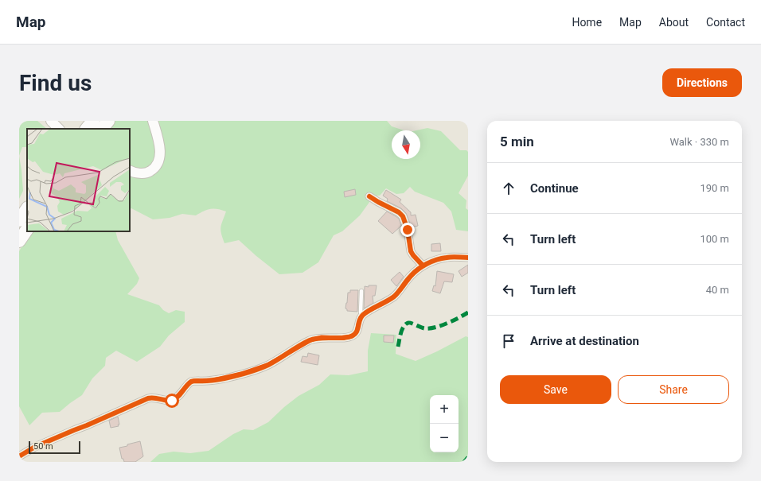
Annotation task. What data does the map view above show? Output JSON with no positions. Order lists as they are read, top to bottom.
{
  "scale_bar": "50 m",
  "north": "bottom",
  "page": {
    "header": "Map",
    "nav": [
      "Home",
      "Map",
      "About",
      "Contact"
    ],
    "buttons": [
      "Directions",
      ["Save", "Share"]
    ],
    "title": "Find us",
    "heading": ["5 min", "Walk · 330 m"],
    "list": [
      ["Continue", "190 m"],
      ["Turn left", "100 m"],
      ["Turn left", "40 m"],
      "Arrive at destination"
    ],
    "map_buttons": ["+", "−"],
    "scale": "50 m"
  }
}
